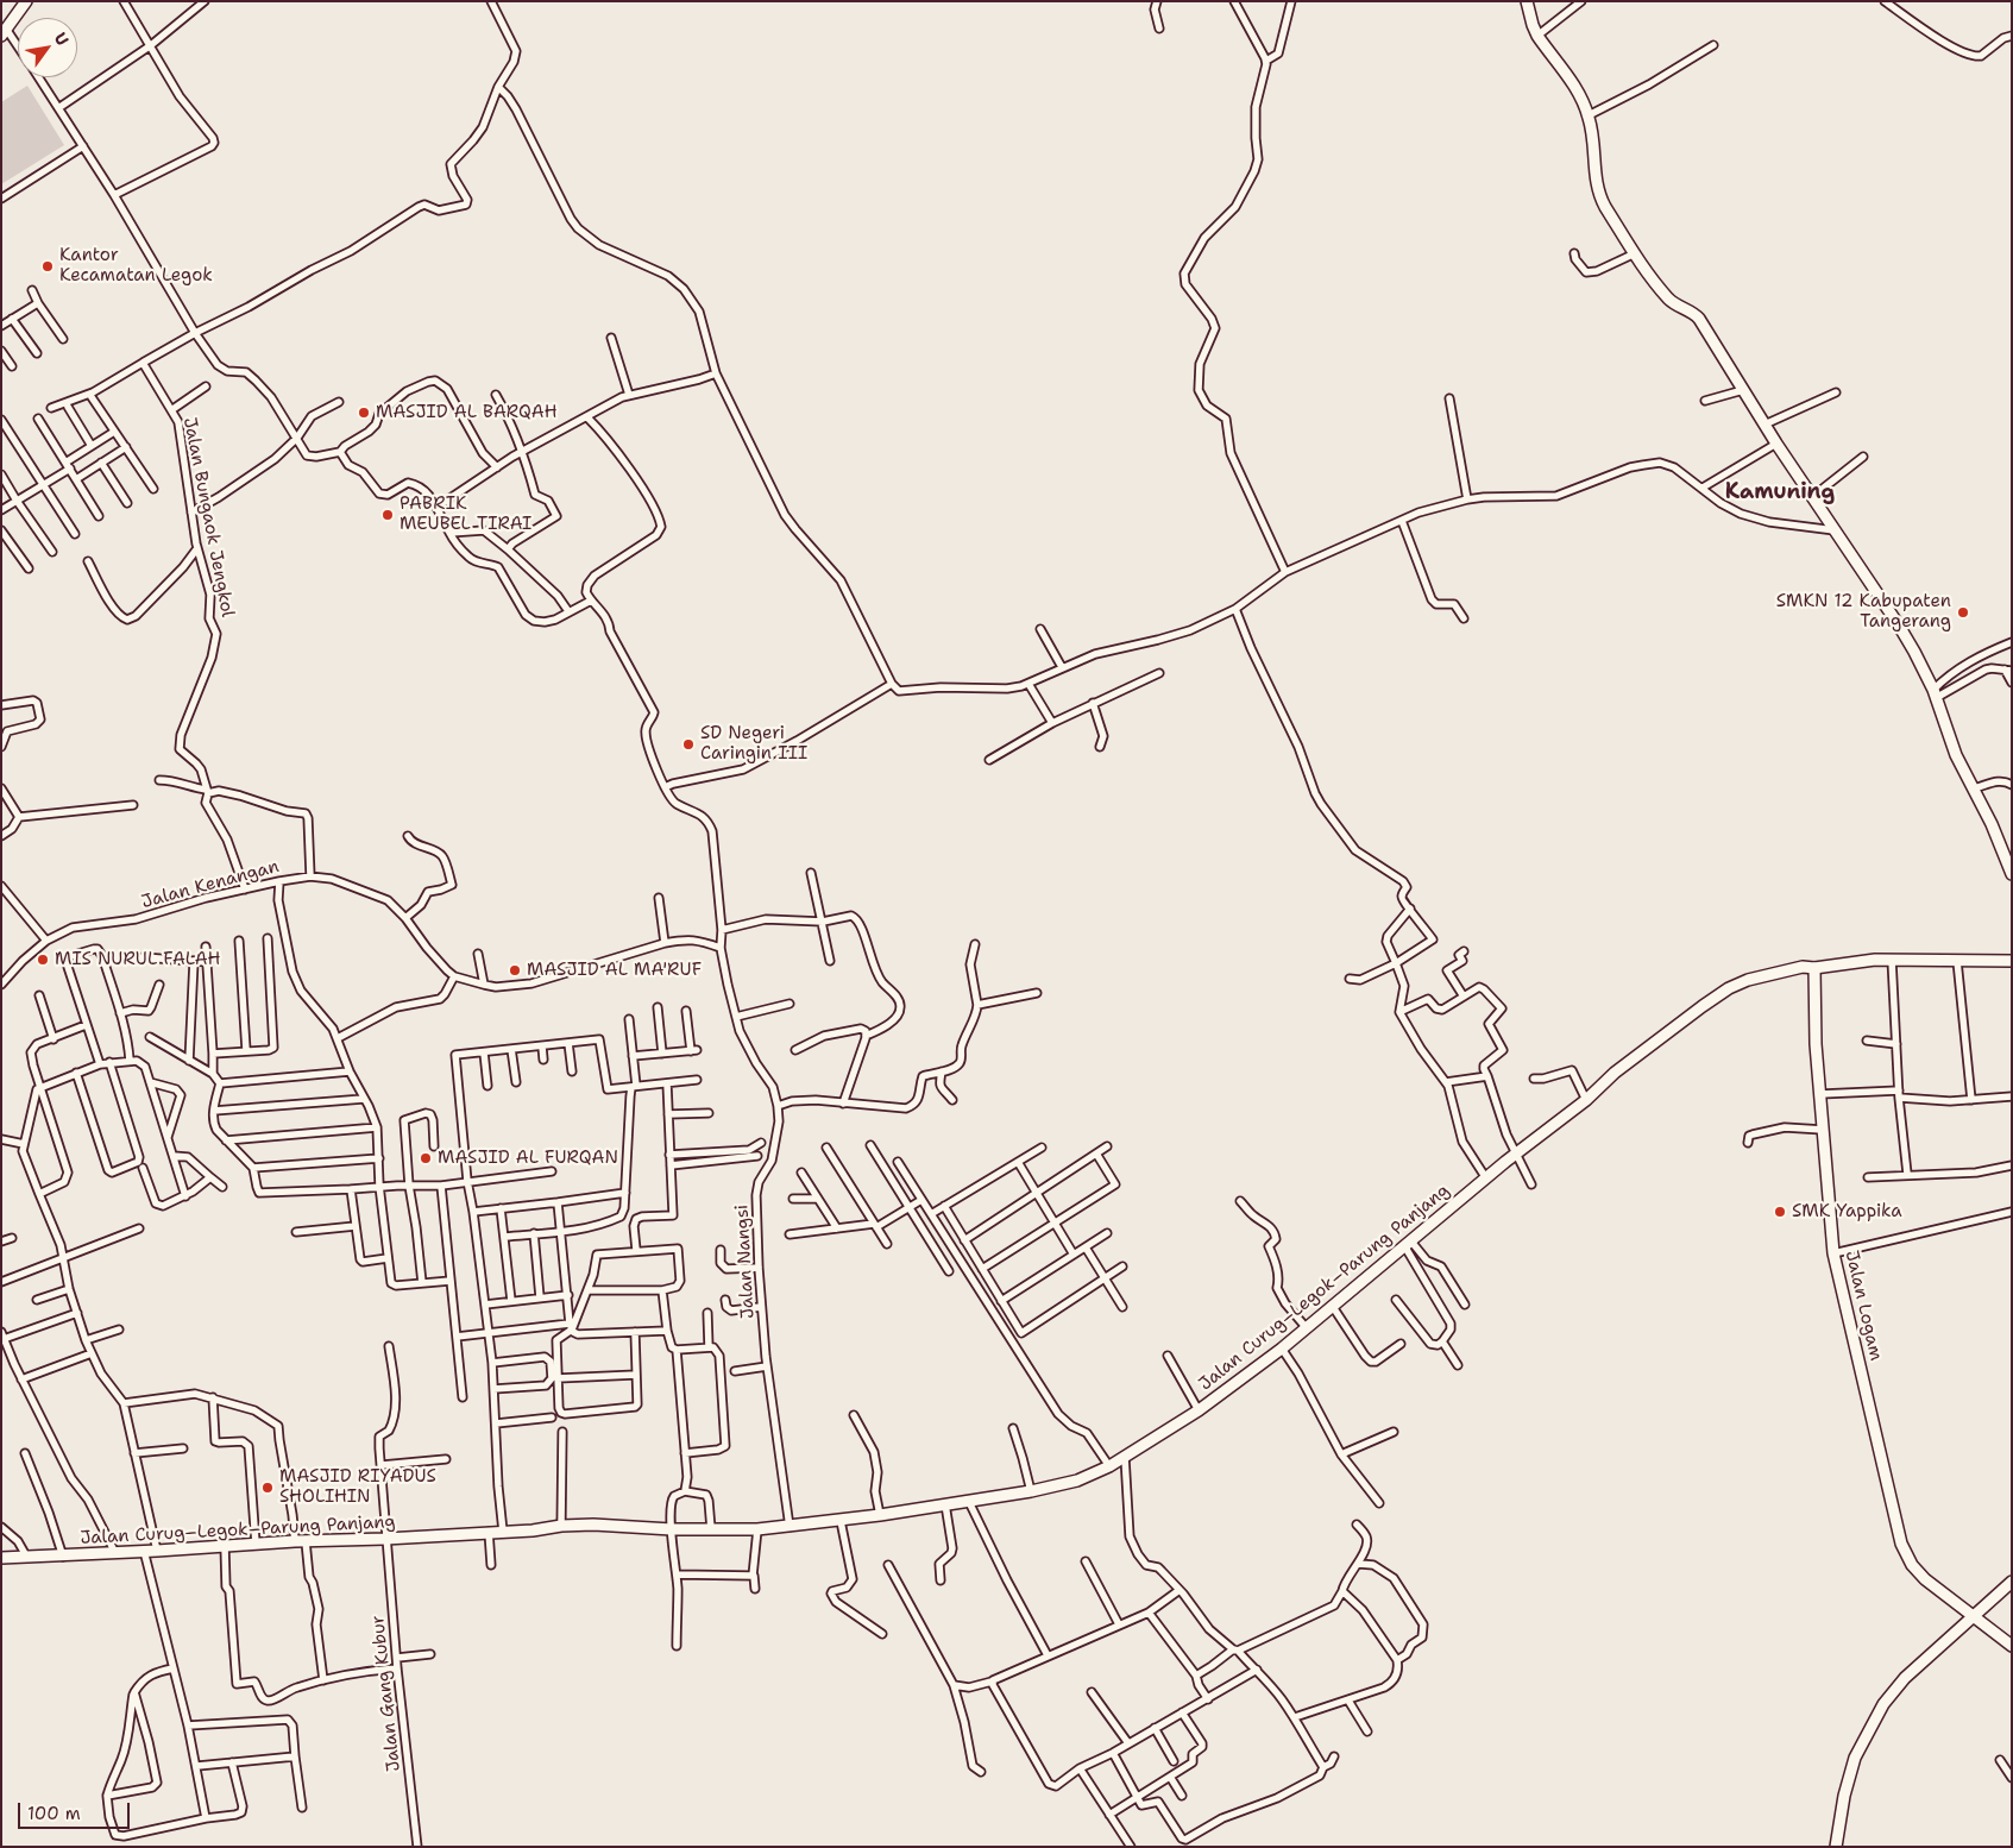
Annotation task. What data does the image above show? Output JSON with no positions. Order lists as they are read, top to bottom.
{
  "streets": {
    "main road": ["Jalan Curug–Legok–Parung Panjang", "Jalan Logam"],
    "street": [
      "Jalan Bungaok Jengkol",
      "Jalan Kenangan",
      "Jalan Nangsi",
      "Jalan Gang Kubur"
    ]
  },
  "crossings": [
    ["Jalan Bungaok Jengkol", "Jalan Kenangan"],
    ["Jalan Kenangan", "Jalan Nangsi"],
    ["Jalan Nangsi", "Jalan Curug–Legok–Parung Panjang"],
    ["Jalan Curug–Legok–Parung Panjang", "Jalan Logam"],
    ["Jalan Curug–Legok–Parung Panjang", "Jalan Gang Kubur"]
  ],
  "districts": ["Kamuning"],
  "places": [
    "Kantor Kecamatan Legok",
    "MASJID AL BARQAH",
    "PABRIK MEUBEL TIRAI",
    "SMKN 12 Kabupaten Tangerang",
    "SD Negeri Caringin III",
    "MIS NURUL FALAH",
    "MASJID AL MA'RUF",
    "MASJID AL FURQAN",
    "SMK Yappika",
    "MASJID RIYADUS SHOLIHIN"
  ],
  "scale_bar": "100 m",
  "north": "top right"
}
